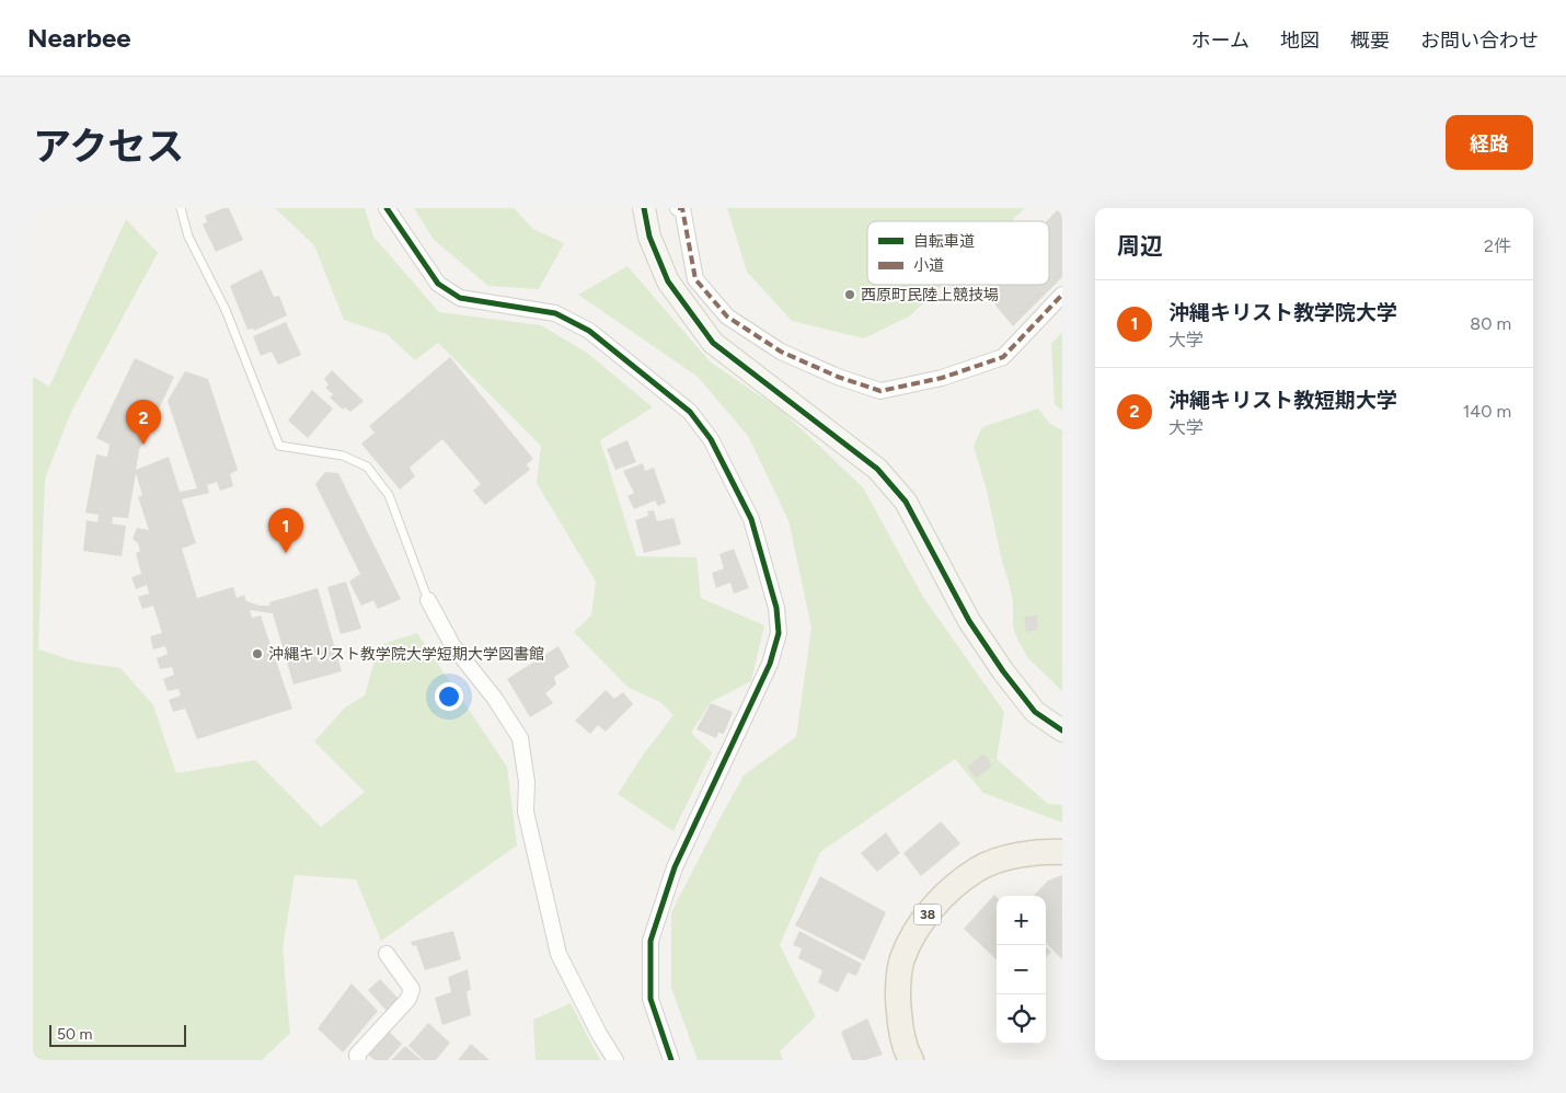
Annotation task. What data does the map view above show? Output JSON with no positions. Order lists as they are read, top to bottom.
{
  "streets": {
    "main road": ["38"]
  },
  "places": ["西原町民陸上競技場", "沖縄キリスト教学院大学短期大学図書館"],
  "legend": ["自転車道", "小道"],
  "scale_bar": "50 m",
  "page": {
    "header": "Nearbee",
    "nav": [
      "ホーム",
      "地図",
      "概要",
      "お問い合わせ"
    ],
    "title": "アクセス",
    "buttons": "経路",
    "heading": ["周辺", "2件"],
    "list": [
      {
        "mark": "1",
        "name": "沖縄キリスト教学院大学",
        "note": "大学",
        "value": "80 m"
      },
      {
        "mark": "2",
        "name": "沖繩キリスト教短期大学",
        "note": "大学",
        "value": "140 m"
      }
    ],
    "pins": ["2", "1"],
    "map_buttons": ["+", "−"],
    "scale": "50 m"
  }
}
